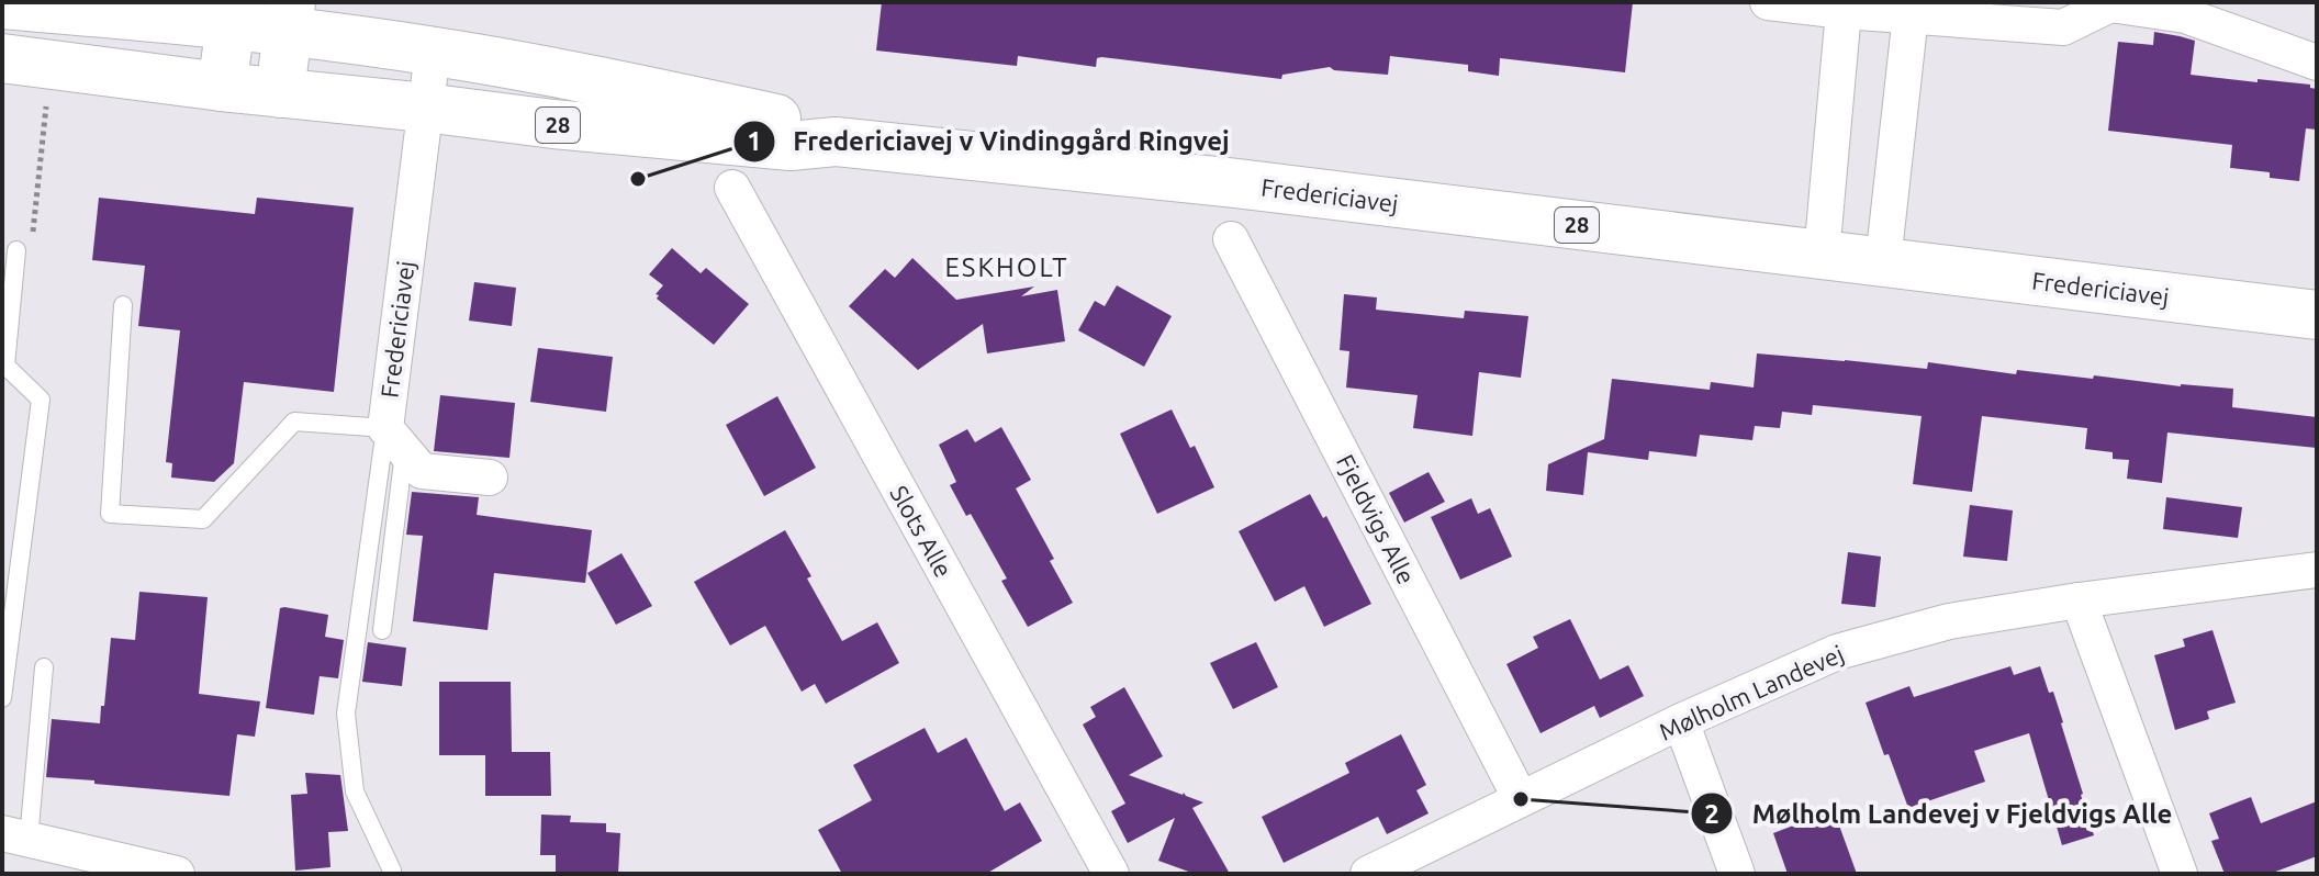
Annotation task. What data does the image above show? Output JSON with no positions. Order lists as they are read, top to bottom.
{
  "streets": {
    "main road": ["28", "Fredericiavej"],
    "street": ["Fjeldvigs Alle", "Slots Alle", "Mølholm Landevej"]
  },
  "crossings": [
    ["Fjeldvigs Alle", "Mølholm Landevej"]
  ],
  "districts": ["ESKHOLT"],
  "places": ["Fredericiavej v Vindinggård Ringvej", "Mølholm Landevej v Fjeldvigs Alle"]
}
